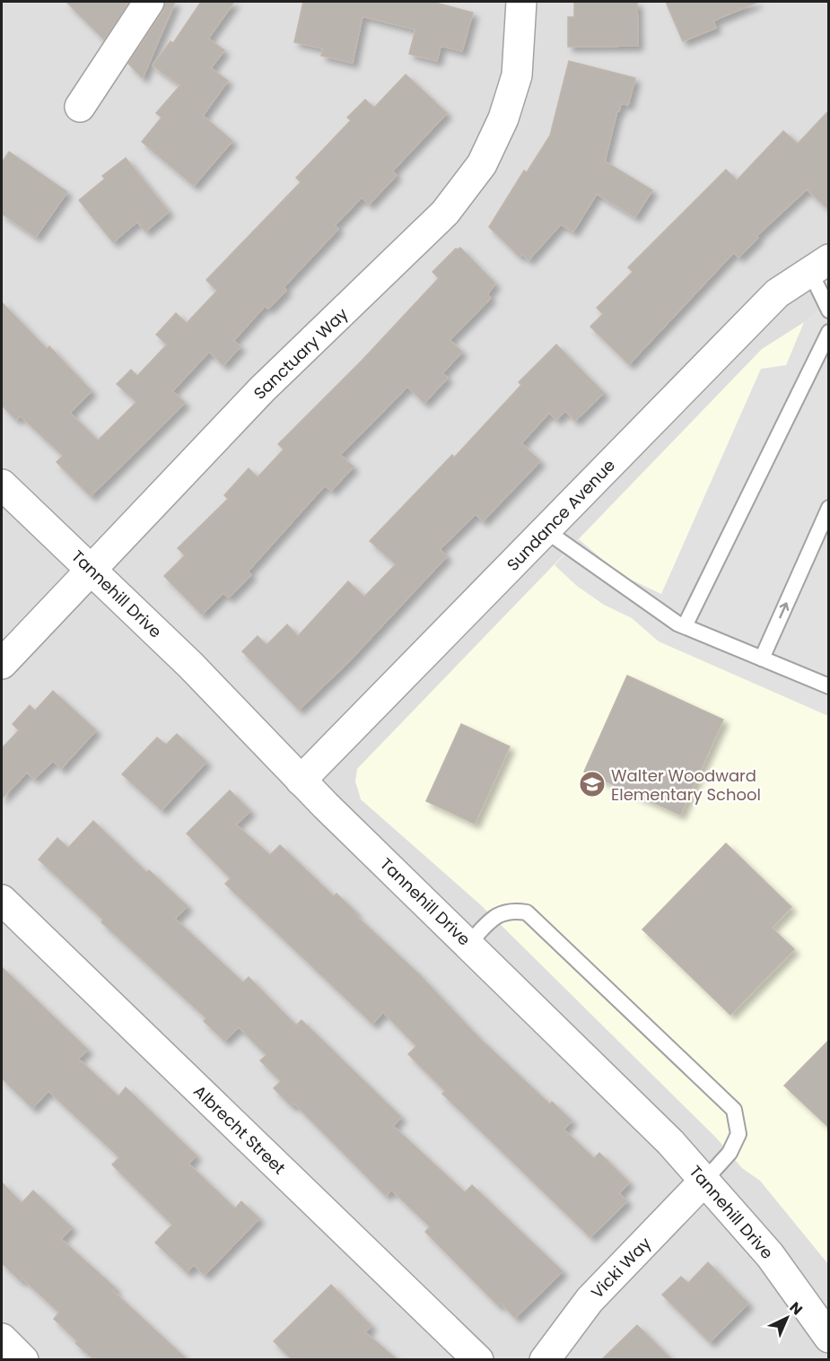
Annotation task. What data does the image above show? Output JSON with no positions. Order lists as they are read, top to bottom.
{
  "streets": {
    "street": [
      "Sanctuary Way",
      "Sundance Avenue",
      "Tannehill Drive",
      "Albrecht Street",
      "Vicki Way"
    ]
  },
  "crossings": [
    ["Sanctuary Way", "Tannehill Drive"],
    ["Sundance Avenue", "Tannehill Drive"],
    ["Tannehill Drive", "Vicki Way"]
  ],
  "places": {
    "school or university": ["Walter Woodward Elementary School"]
  },
  "north": "top right"
}
